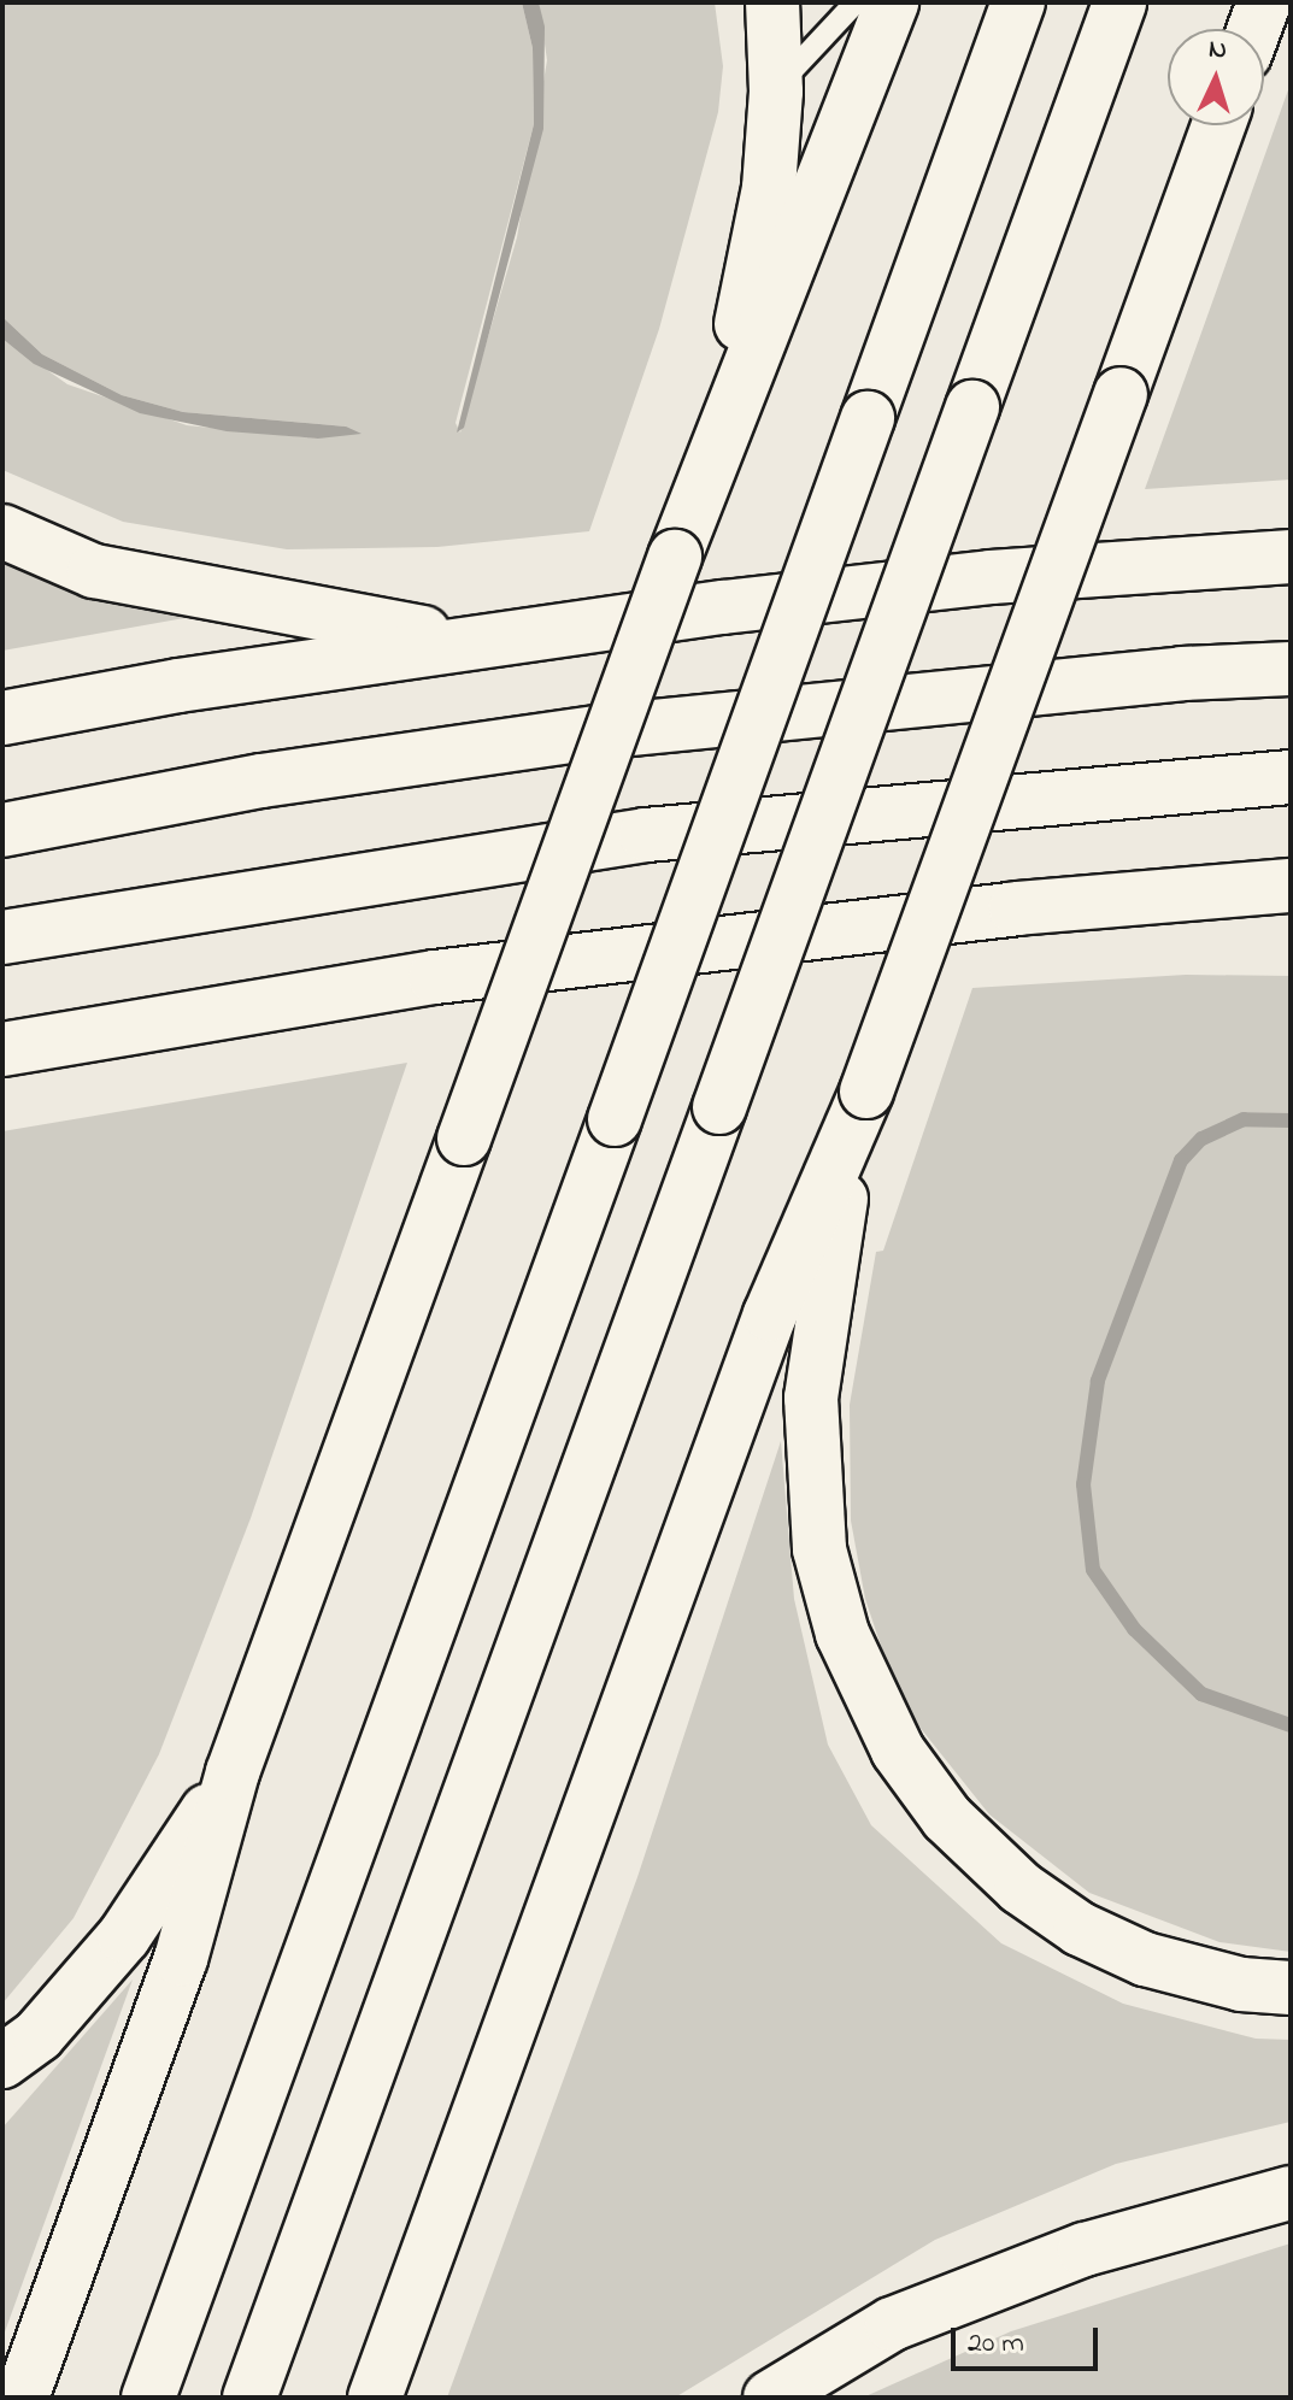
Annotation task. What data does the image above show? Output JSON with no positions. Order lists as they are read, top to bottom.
{
  "scale_bar": "20 m",
  "north": "top"
}
